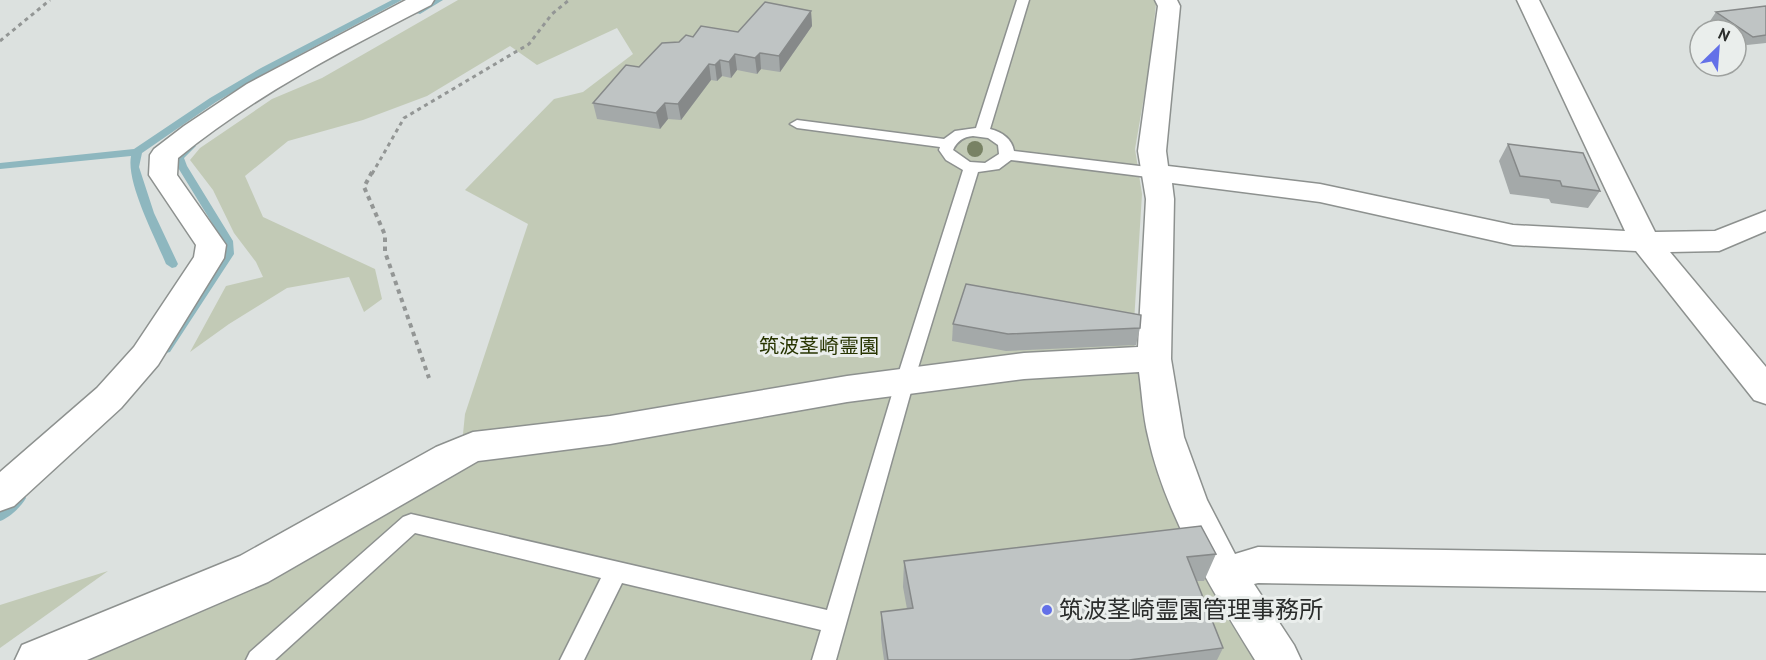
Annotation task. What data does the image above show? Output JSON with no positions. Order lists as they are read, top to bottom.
{
  "parks": ["筑波茎崎霊園"],
  "places": ["筑波茎崎霊園管理事務所"],
  "north": "top right"
}
